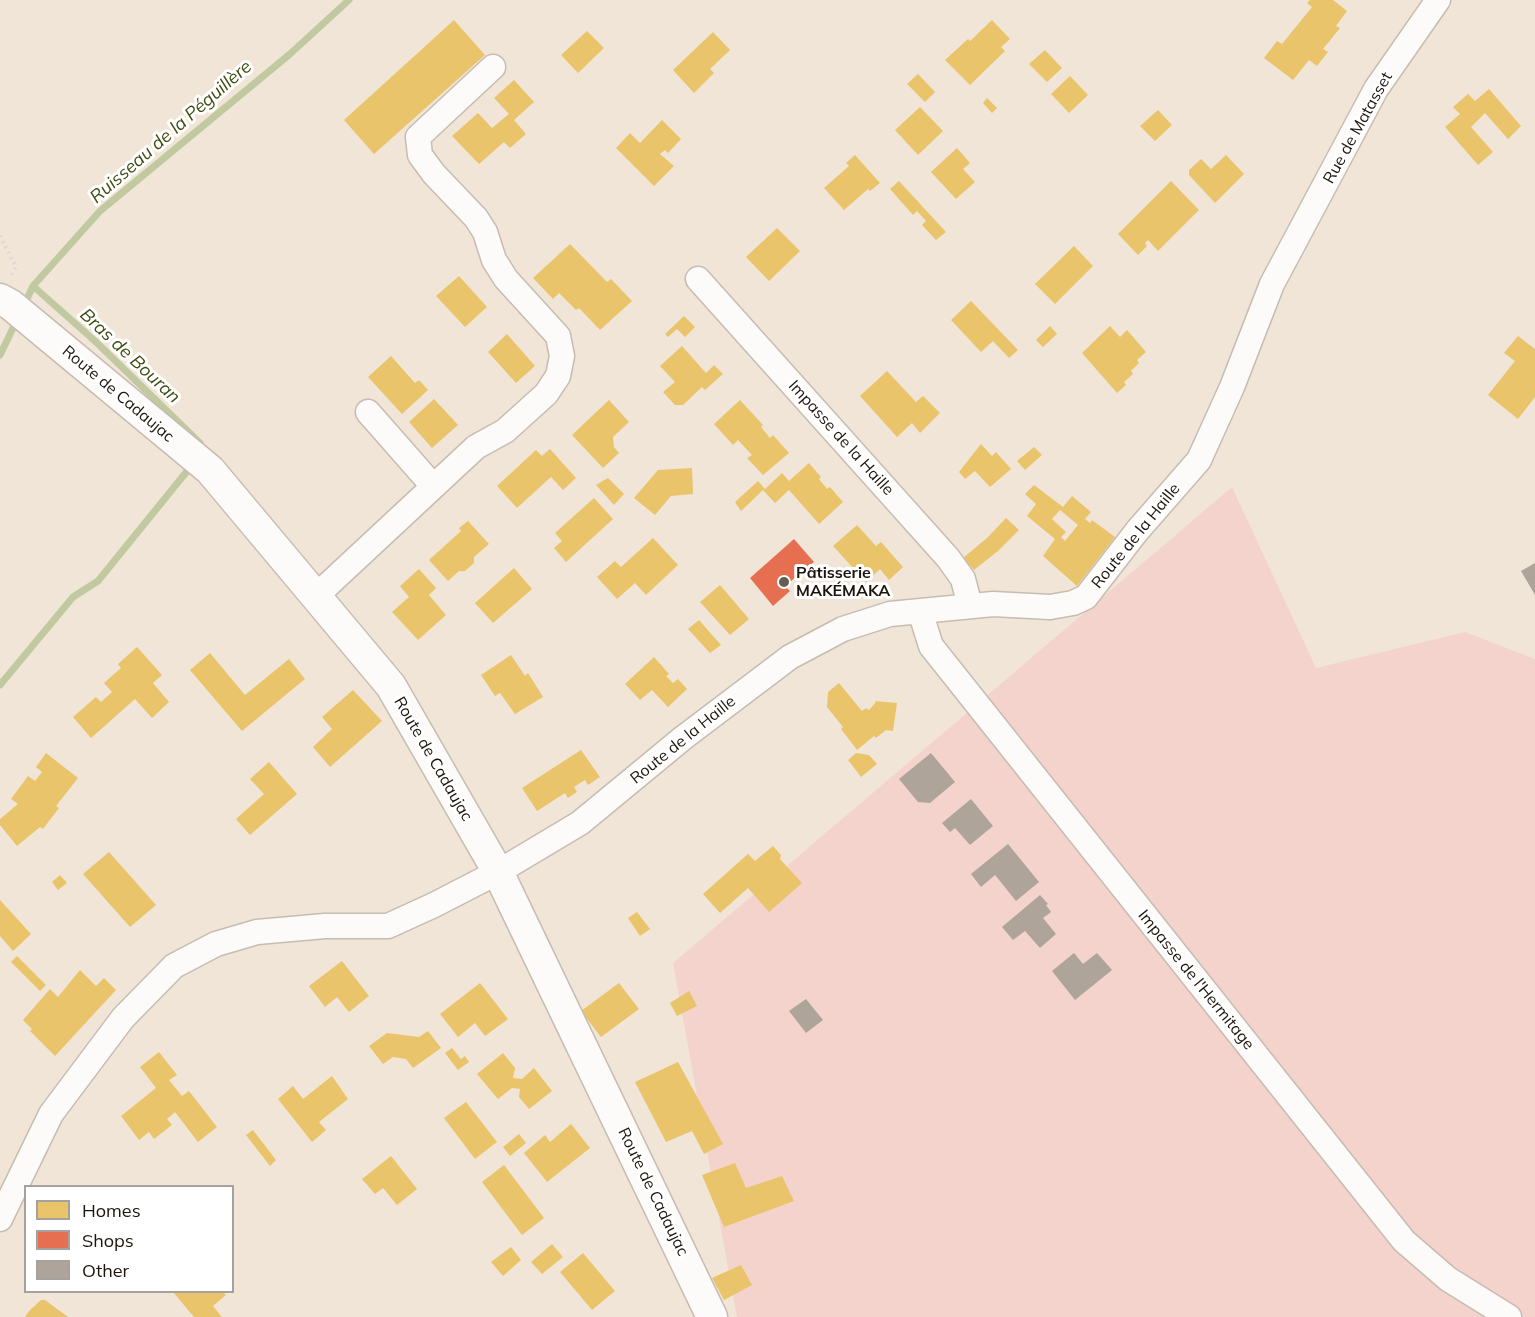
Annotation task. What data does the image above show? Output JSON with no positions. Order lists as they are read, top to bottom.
{
  "streets": {
    "street": [
      "Rue de Matasset",
      "Route de Cadaujac",
      "Impasse de la Haille",
      "Route de la Haille",
      "Impasse de l'Hermitage"
    ]
  },
  "crossings": [
    ["Rue de Matasset", "Route de la Haille"],
    ["Route de Cadaujac", "Route de la Haille"],
    ["Impasse de la Haille", "Route de la Haille"],
    ["Route de la Haille", "Impasse de l'Hermitage"]
  ],
  "water": ["Ruisseau de la Péguillère", "Bras de Bouran"],
  "places": ["Pâtisserie MAKÉMAKA"],
  "legend": ["Homes", "Shops", "Other"]
}
